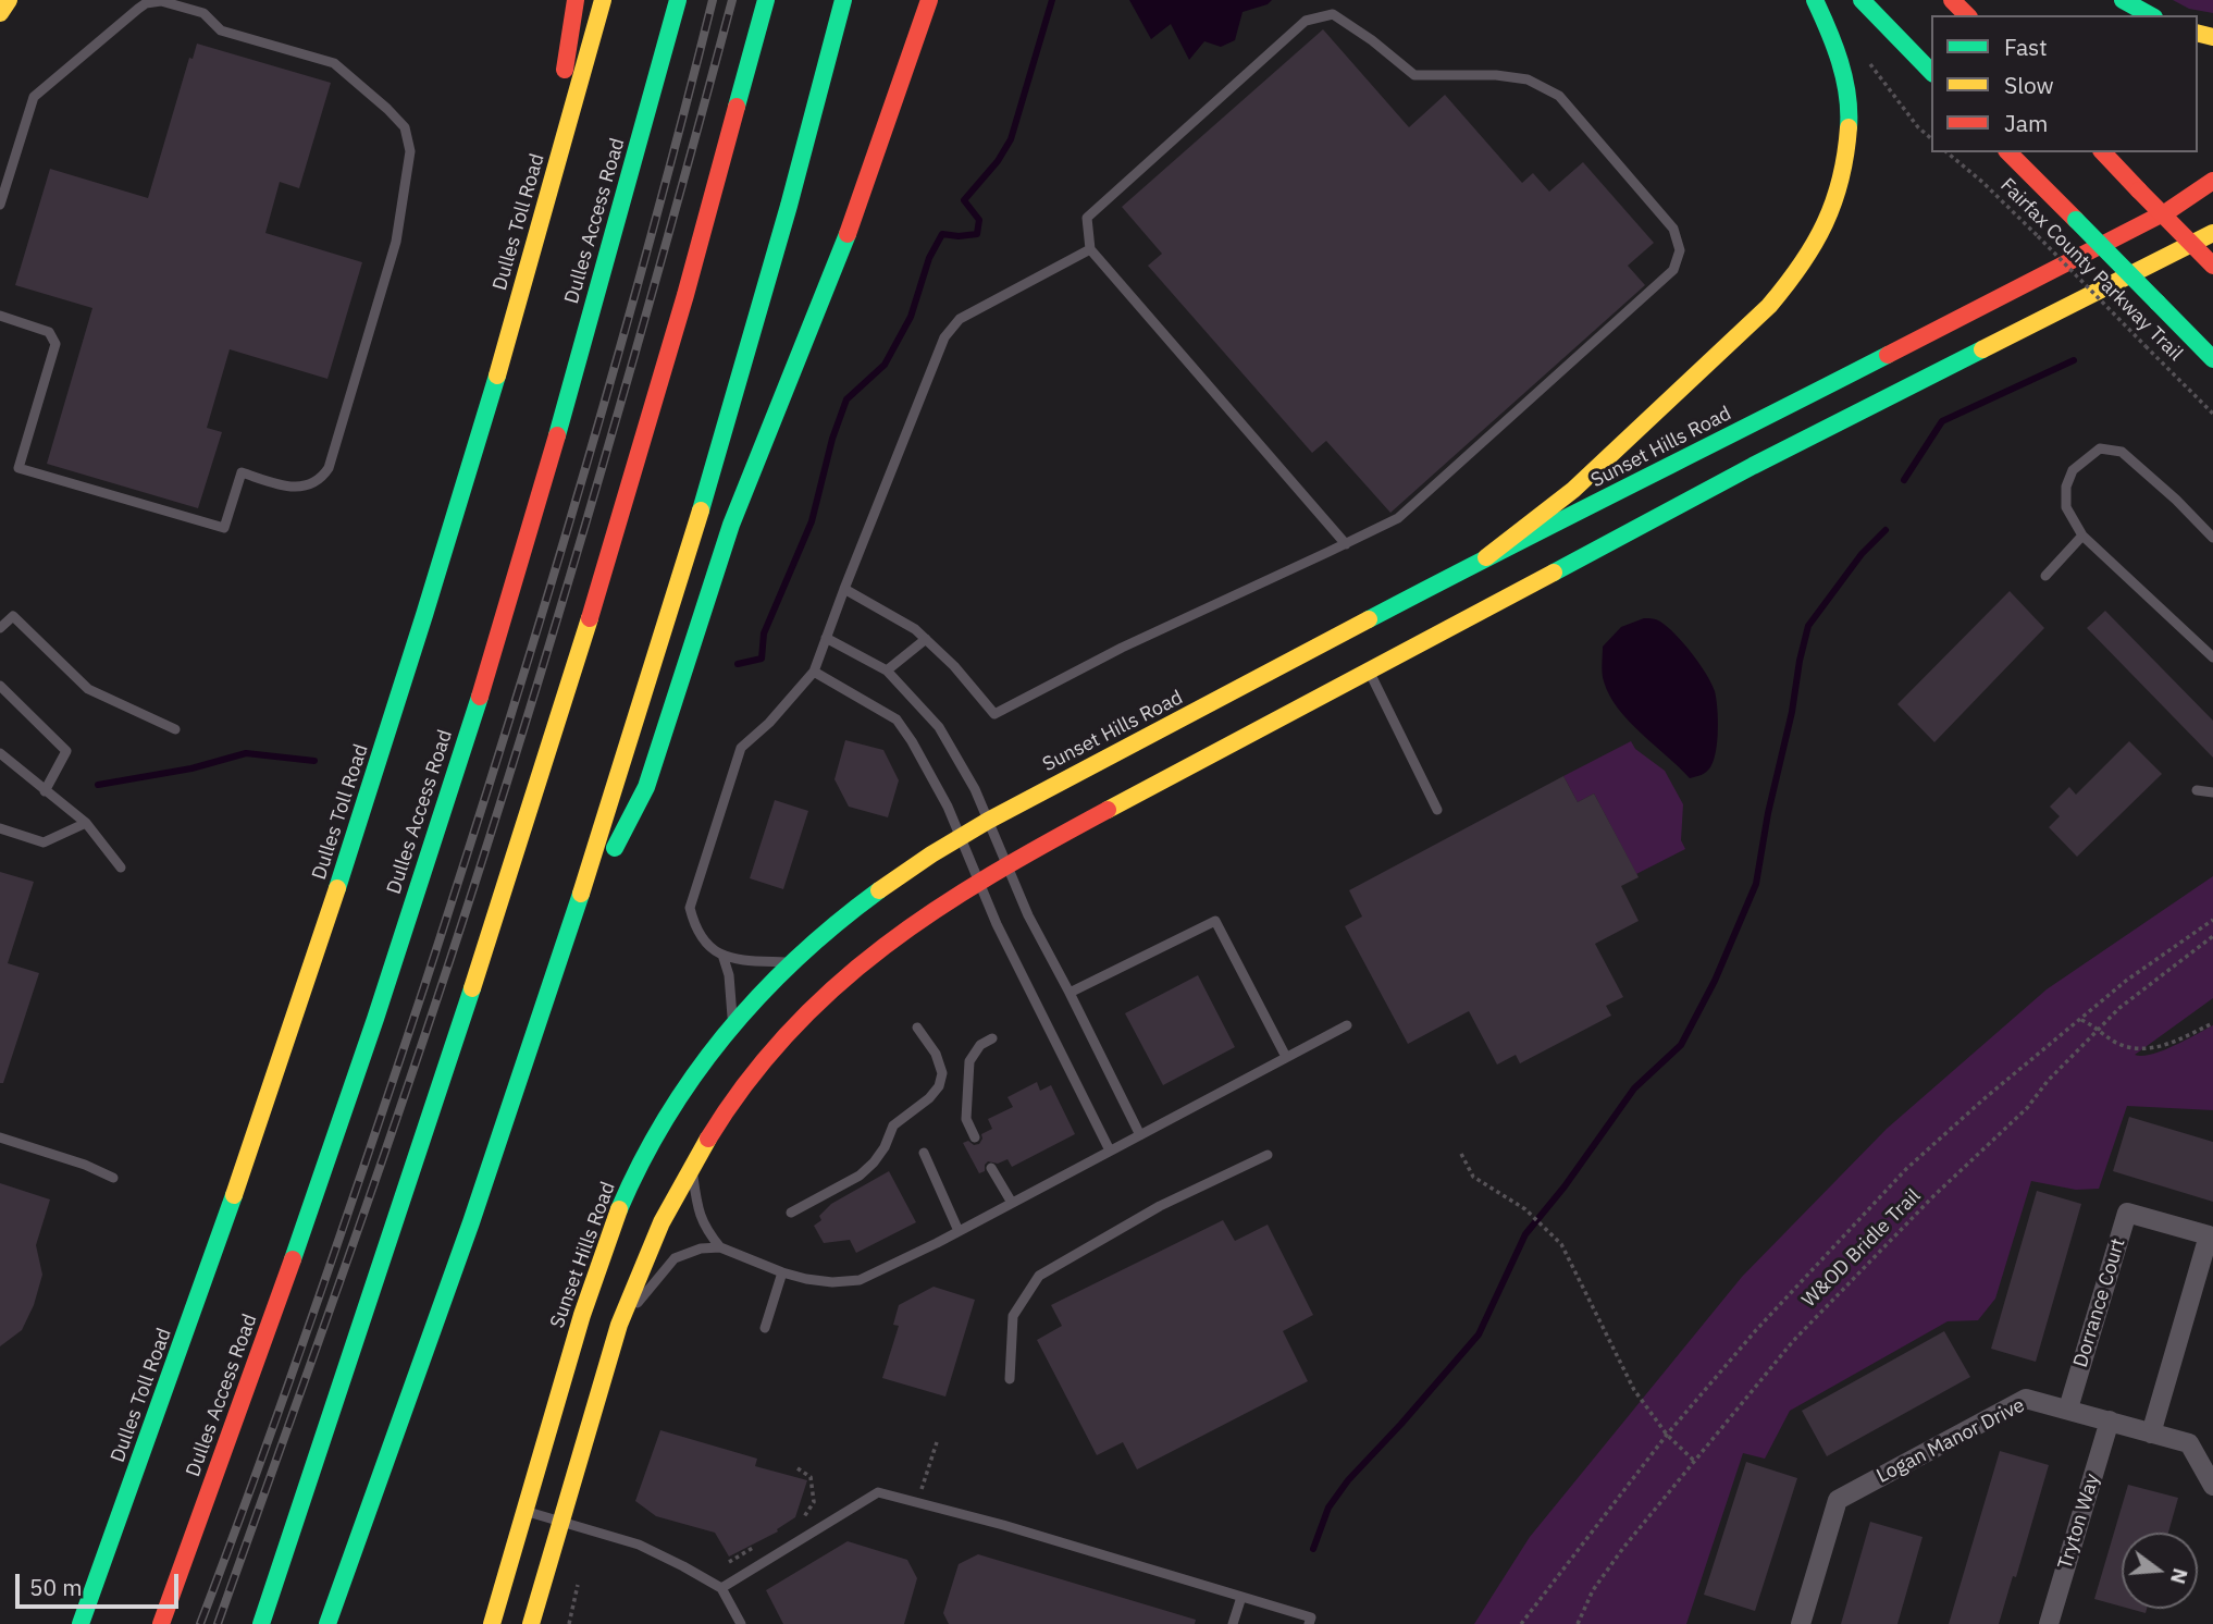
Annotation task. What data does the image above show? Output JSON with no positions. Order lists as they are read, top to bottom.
{
  "streets": {
    "main road": ["Dulles Access Road", "Dulles Toll Road", "Sunset Hills Road"],
    "street": ["Dorrance Court", "Logan Manor Drive", "Tryton Way"],
    "path": ["Fairfax County Parkway Trail", "W&OD Bridle Trail"]
  },
  "crossings": [
    ["Dorrance Court", "Logan Manor Drive"],
    ["Logan Manor Drive", "Tryton Way"]
  ],
  "legend": ["Fast", "Slow", "Jam"],
  "scale_bar": "50 m",
  "north": "right"
}
